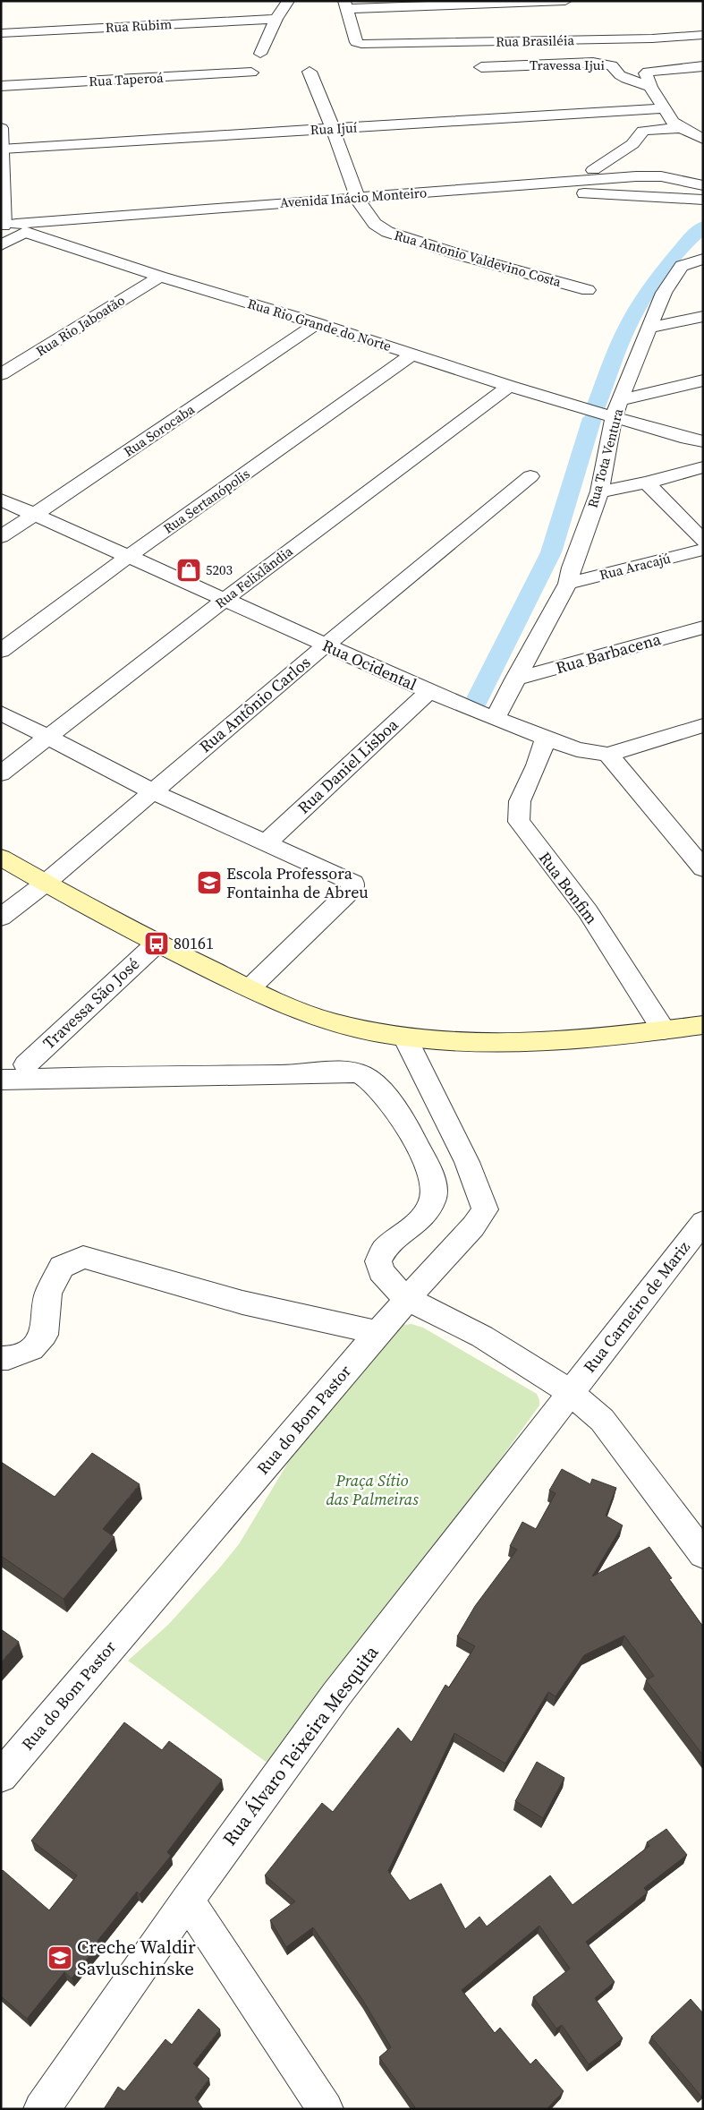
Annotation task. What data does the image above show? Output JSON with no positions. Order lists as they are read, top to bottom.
{
  "streets": {
    "street": [
      "Rua Rubim",
      "Rua Brasiléia",
      "Travessa Ijui",
      "Rua Taperoá",
      "Rua Ijuí",
      "Avenida Inácio Monteiro",
      "Rua Antonio Valdevino Costa",
      "Rua Rio Grande do Norte",
      "Rua Rio Jaboatão",
      "Rua Sorocaba",
      "Rua Tota Ventura",
      "Rua Sertanópolis",
      "Rua Aracajú",
      "Rua Felixlândia",
      "Rua Barbacena",
      "Rua Ocidental",
      "Rua Antônio Carlos",
      "Rua Daniel Lisboa",
      "Rua Bonfim",
      "Travessa São José",
      "Rua Carneiro de Mariz",
      "Rua do Bom Pastor",
      "Rua Álvaro Teixeira Mesquita"
    ]
  },
  "crossings": [
    ["Rua Ijuí", "Rua Antonio Valdevino Costa"],
    ["Avenida Inácio Monteiro", "Rua Antonio Valdevino Costa"],
    ["Avenida Inácio Monteiro", "Rua Rio Grande do Norte"],
    ["Rua Rio Grande do Norte", "Rua Rio Jaboatão"],
    ["Rua Rio Grande do Norte", "Rua Sorocaba"],
    ["Rua Rio Grande do Norte", "Rua Tota Ventura"],
    ["Rua Rio Grande do Norte", "Rua Sertanópolis"],
    ["Rua Rio Grande do Norte", "Rua Felixlândia"],
    ["Rua Sorocaba", "Rua Ocidental"],
    ["Rua Tota Ventura", "Rua Aracajú"],
    ["Rua Tota Ventura", "Rua Barbacena"],
    ["Rua Tota Ventura", "Rua Ocidental"],
    ["Rua Sertanópolis", "Rua Ocidental"],
    ["Rua Felixlândia", "Rua Ocidental"],
    ["Rua Ocidental", "Rua Antônio Carlos"],
    ["Rua Ocidental", "Rua Daniel Lisboa"],
    ["Rua Ocidental", "Rua Bonfim"],
    ["Rua Carneiro de Mariz", "Rua Álvaro Teixeira Mesquita"]
  ],
  "parks": ["Praça Sítio das Palmeiras"],
  "places": {
    "shop": ["5203"],
    "school or university": ["Escola Professora Fontainha de Abreu", "Creche Waldir Savluschinske"],
    "bus stop": ["80161"]
  }
}
